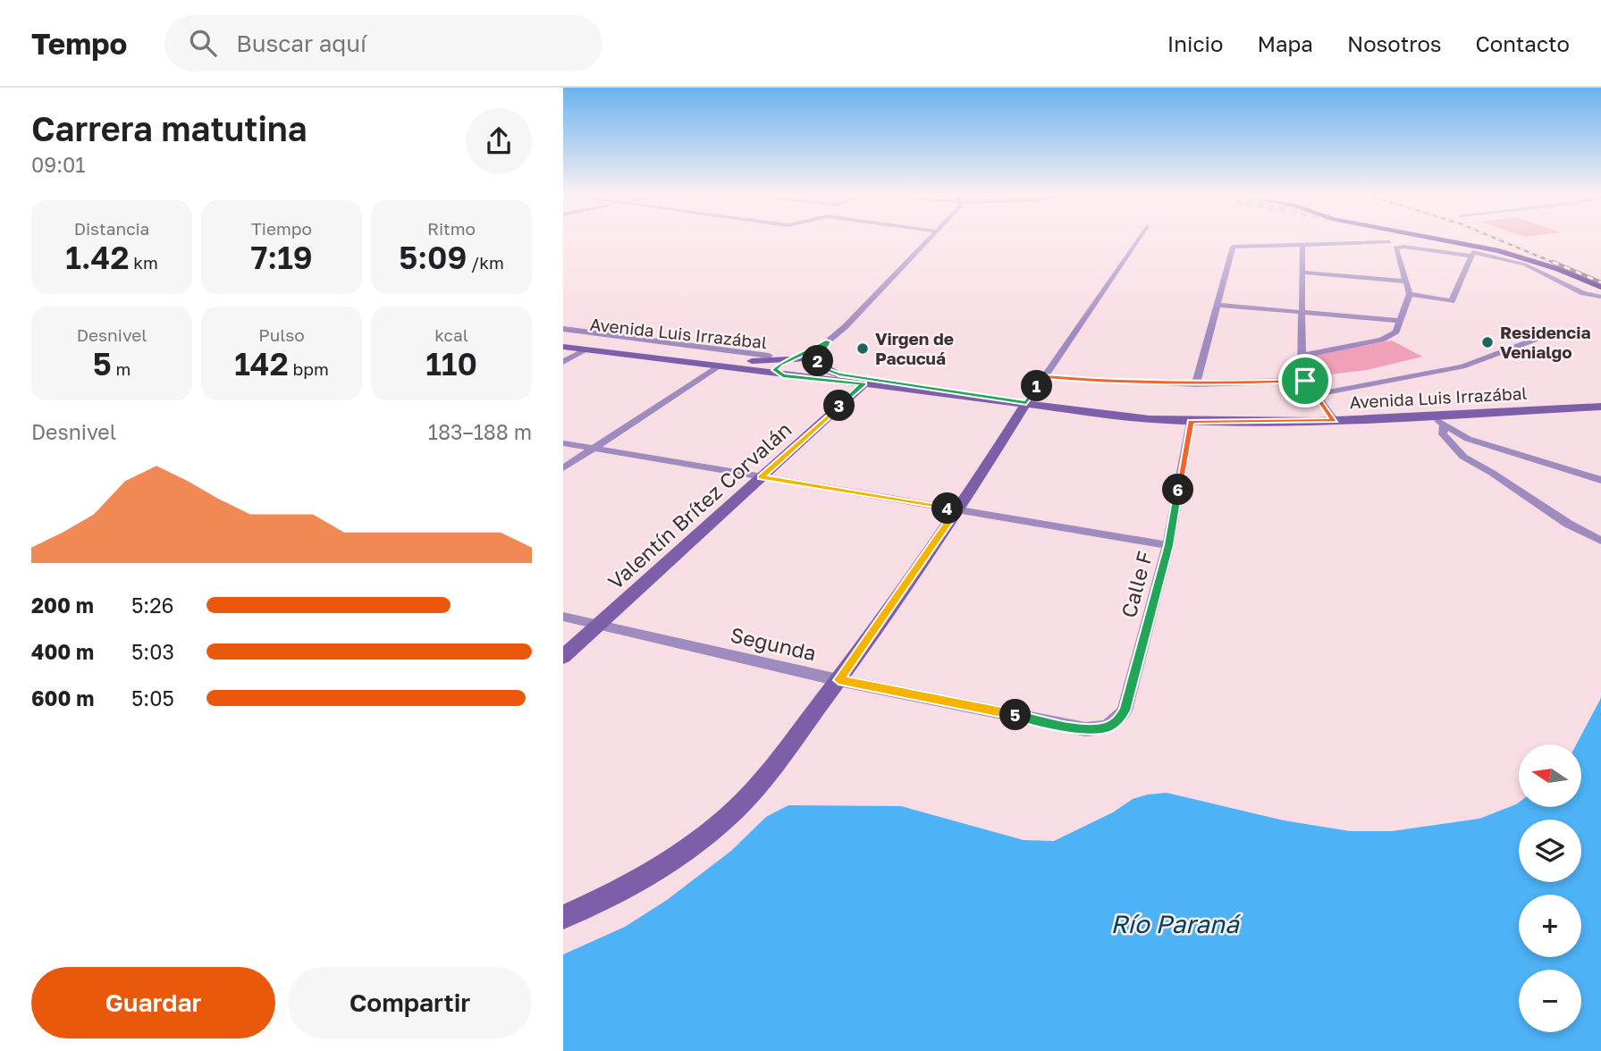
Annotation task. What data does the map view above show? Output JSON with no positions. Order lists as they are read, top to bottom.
{
  "streets": {
    "main road": ["Avenida Luis Irrazábal", "Valentín Brítez Corvalán"],
    "street": ["Calle F", "Segunda"]
  },
  "crossings": [
    ["Avenida Luis Irrazábal", "Valentín Brítez Corvalán"],
    ["Avenida Luis Irrazábal", "Calle F"],
    ["Valentín Brítez Corvalán", "Segunda"],
    ["Calle F", "Segunda"]
  ],
  "water": ["Río Paraná"],
  "places": ["Residencia Venialgo", "Virgen de Pacucuá"],
  "north": "left",
  "page": {
    "header": "Tempo",
    "search": "Buscar aquí",
    "nav": [
      "Inicio",
      "Mapa",
      "Nosotros",
      "Contacto"
    ],
    "heading": ["Carrera matutina", "09:01"],
    "stats": [
      ["Distancia", "1.42 km"],
      ["Tiempo", "7:19"],
      ["Ritmo", "5:09 /km"],
      ["Desnivel", "5 m"],
      ["Pulso", "142 bpm"],
      ["kcal", "110"]
    ],
    "pins": [
      "2",
      "1",
      "3",
      "6",
      "4",
      "5"
    ],
    "chart": ["Desnivel", "183–188 m"],
    "list": [
      {
        "name": "200 m",
        "note": "5:26"
      },
      {
        "name": "400 m",
        "note": "5:03"
      },
      {
        "name": "600 m",
        "note": "5:05"
      }
    ],
    "map_buttons": ["+", "−"],
    "buttons": ["Guardar", "Compartir"]
  }
}
